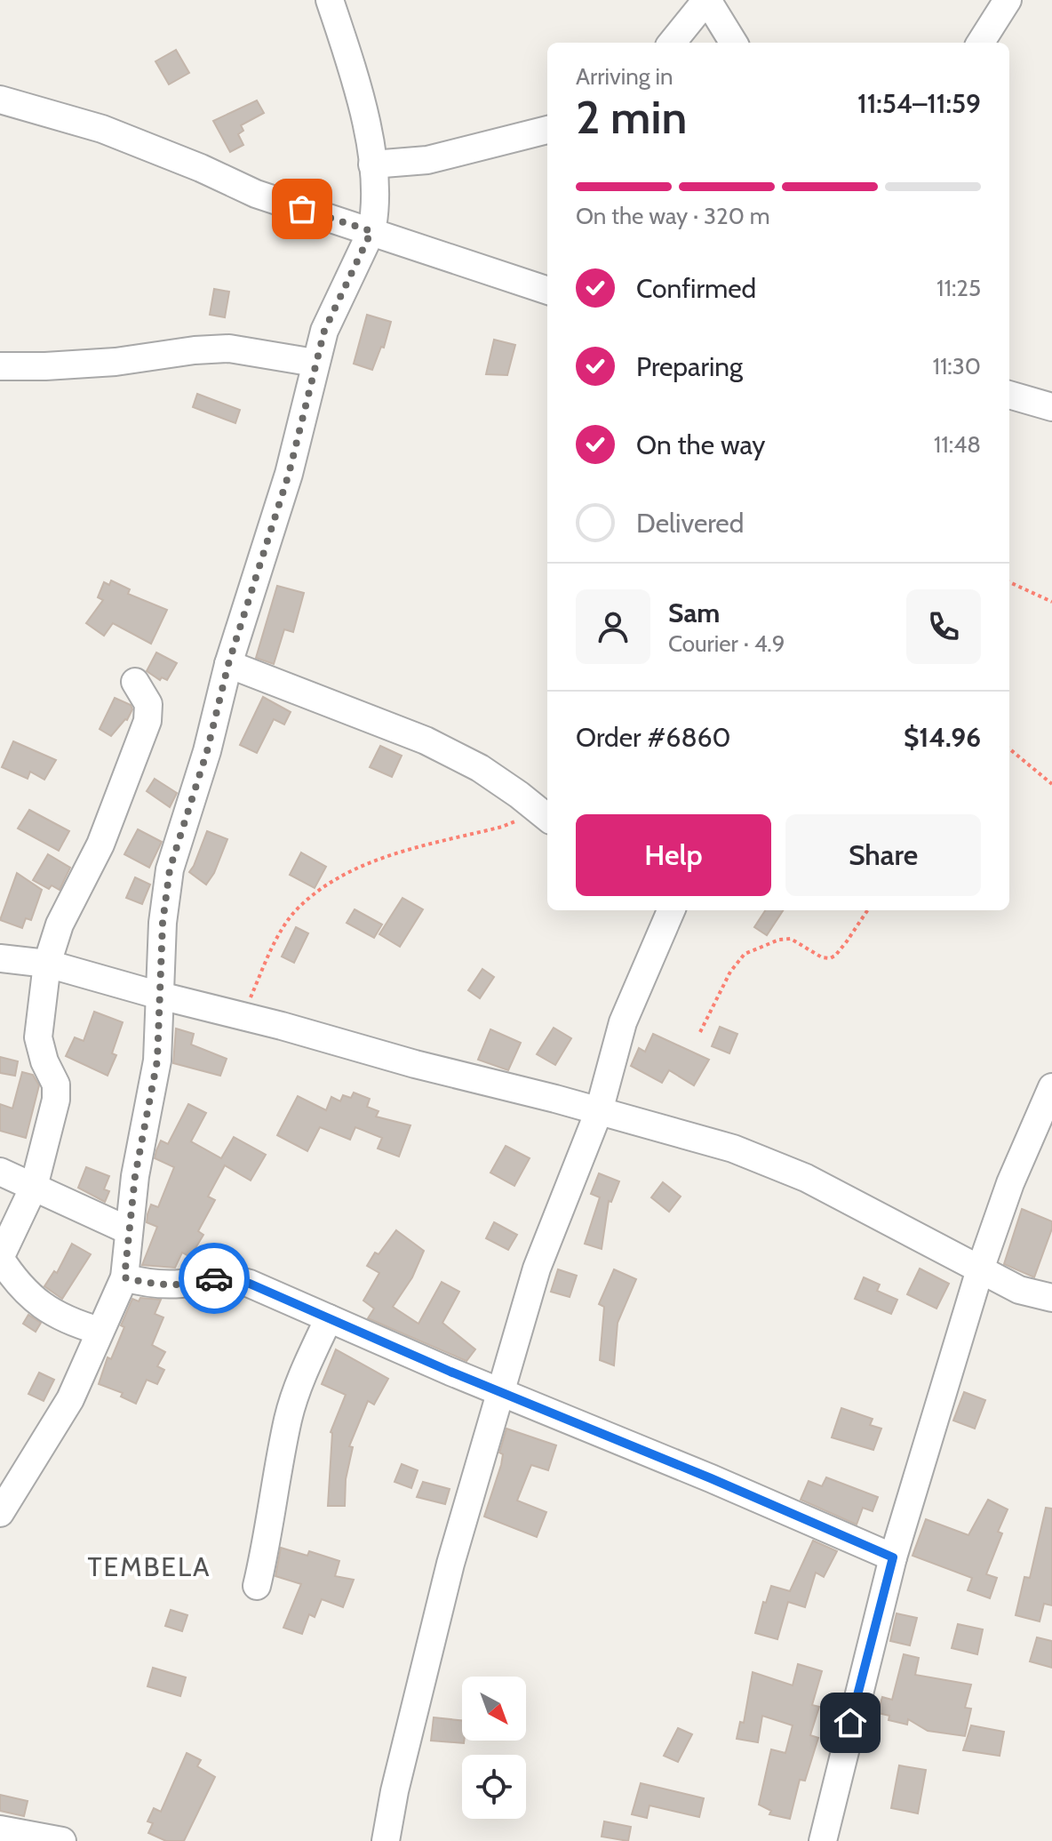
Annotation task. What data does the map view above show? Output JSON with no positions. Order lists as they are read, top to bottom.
{
  "districts": ["TEMBELA"],
  "north": "bottom right",
  "page": {
    "heading": ["2 min", "Arriving in", "11:54–11:59"],
    "panel": [
      "Sam",
      "Courier · 4.9",
      "Order #6860",
      "$14.96"
    ],
    "bar": "On the way · 320 m",
    "list": [
      ["Confirmed", "11:25"],
      ["Preparing", "11:30"],
      ["On the way", "11:48"],
      "Delivered"
    ],
    "buttons": ["Help", "Share"]
  }
}
